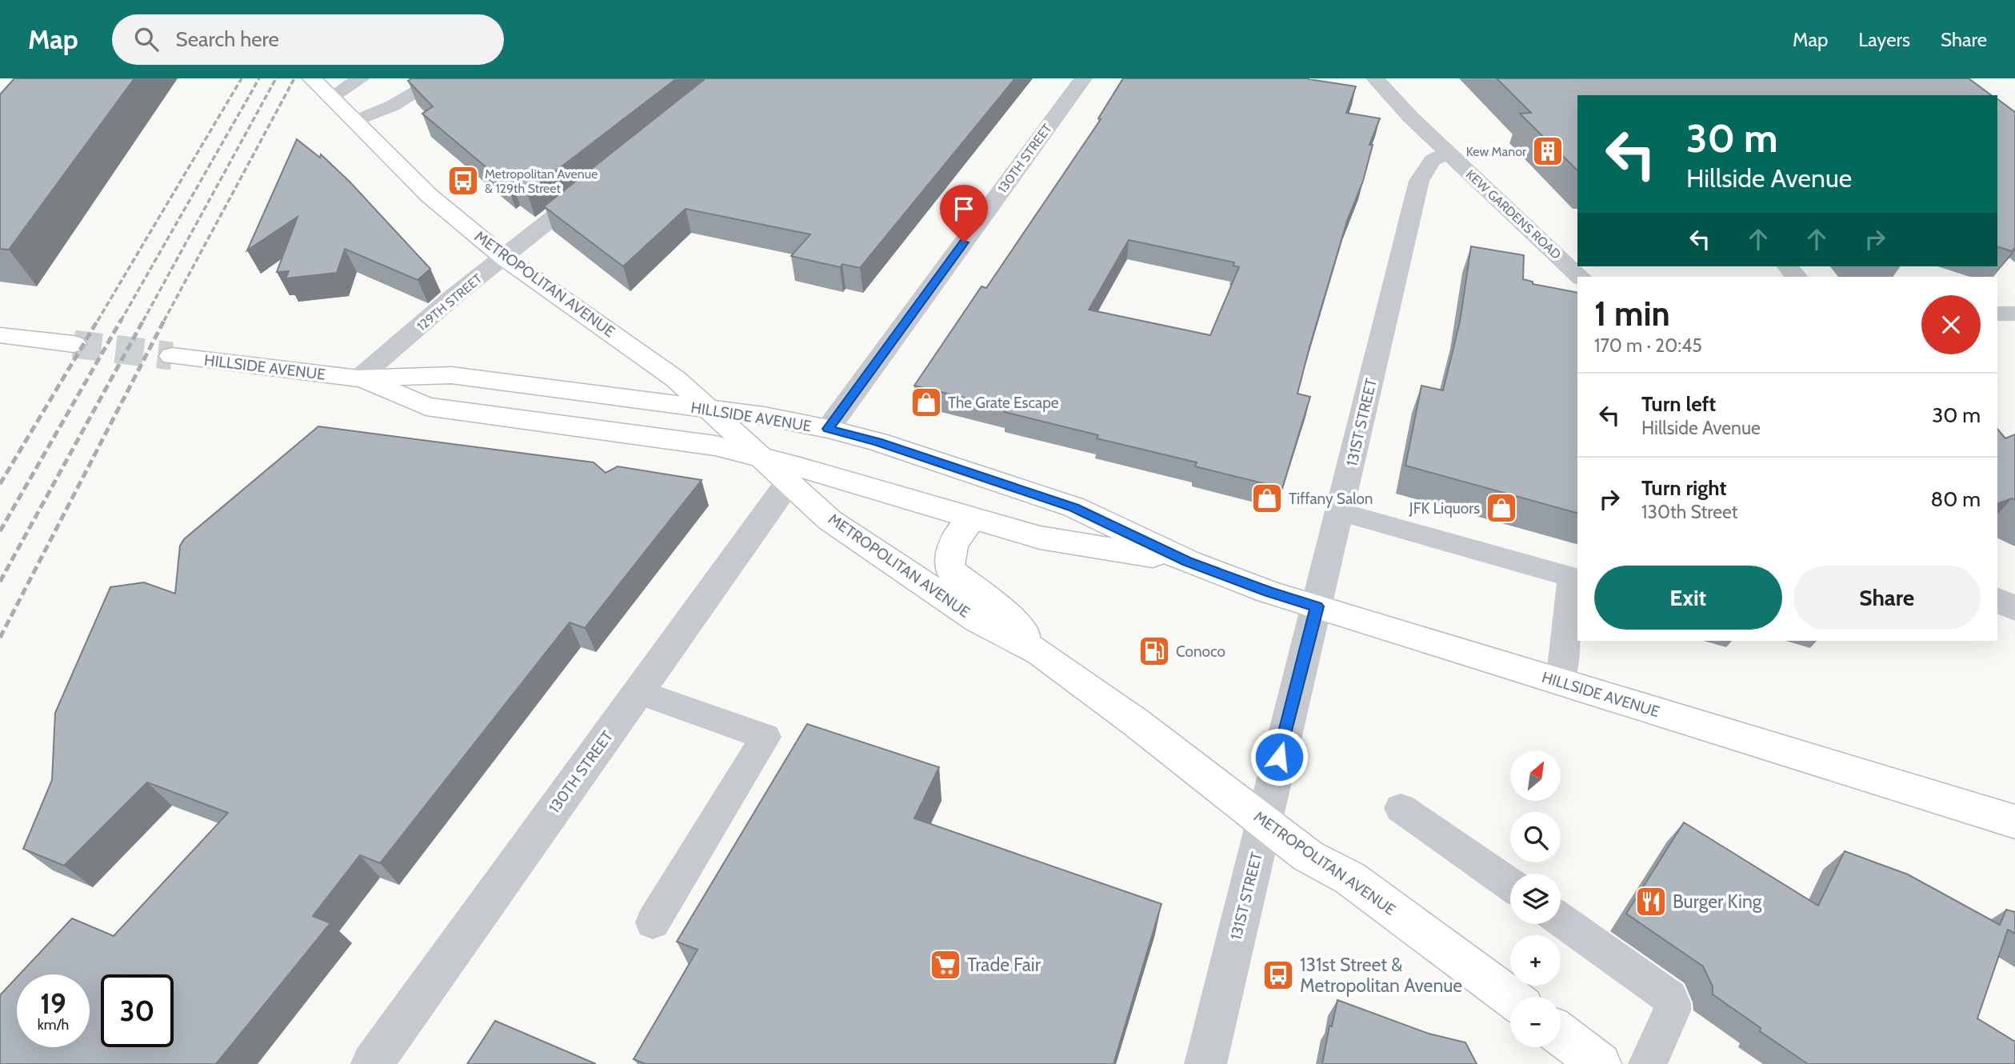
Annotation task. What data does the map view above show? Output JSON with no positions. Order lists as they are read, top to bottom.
{
  "streets": {
    "main road": ["METROPOLITAN AVENUE", "HILLSIDE AVENUE"],
    "street": [
      "130TH STREET",
      "KEW GARDENS ROAD",
      "129TH STREET",
      "131ST STREET"
    ]
  },
  "crossings": [
    ["130TH STREET", "METROPOLITAN AVENUE"],
    ["130TH STREET", "HILLSIDE AVENUE"],
    ["KEW GARDENS ROAD", "131ST STREET"],
    ["METROPOLITAN AVENUE", "129TH STREET"],
    ["METROPOLITAN AVENUE", "HILLSIDE AVENUE"],
    ["METROPOLITAN AVENUE", "131ST STREET"],
    ["129TH STREET", "HILLSIDE AVENUE"],
    ["HILLSIDE AVENUE", "131ST STREET"]
  ],
  "places": {
    "building": ["Kew Manor"],
    "bus stop": ["Metropolitan Avenue & 129th Street", "131st Street & Metropolitan Avenue"],
    "shop": ["The Grate Escape", "Tiffany Salon", "JFK Liquors"],
    "fuel station": ["Conoco"],
    "restaurant": ["Burger King"],
    "supermarket": ["Trade Fair"]
  },
  "north": "top right",
  "page": {
    "header": "Map",
    "search": "Search here",
    "nav": ["Map", "Layers", "Share"],
    "turn": ["30 m", "Hillside Avenue"],
    "heading": ["1 min", "170 m · 20:45"],
    "list": [
      {
        "name": "Turn left",
        "note": "Hillside Avenue",
        "value": "30 m"
      },
      {
        "name": "Turn right",
        "note": "130th Street",
        "value": "80 m"
      }
    ],
    "buttons": ["Exit", "Share"],
    "map_buttons": ["+", "−"],
    "speed": "19 km/h",
    "limit": "30"
  }
}
